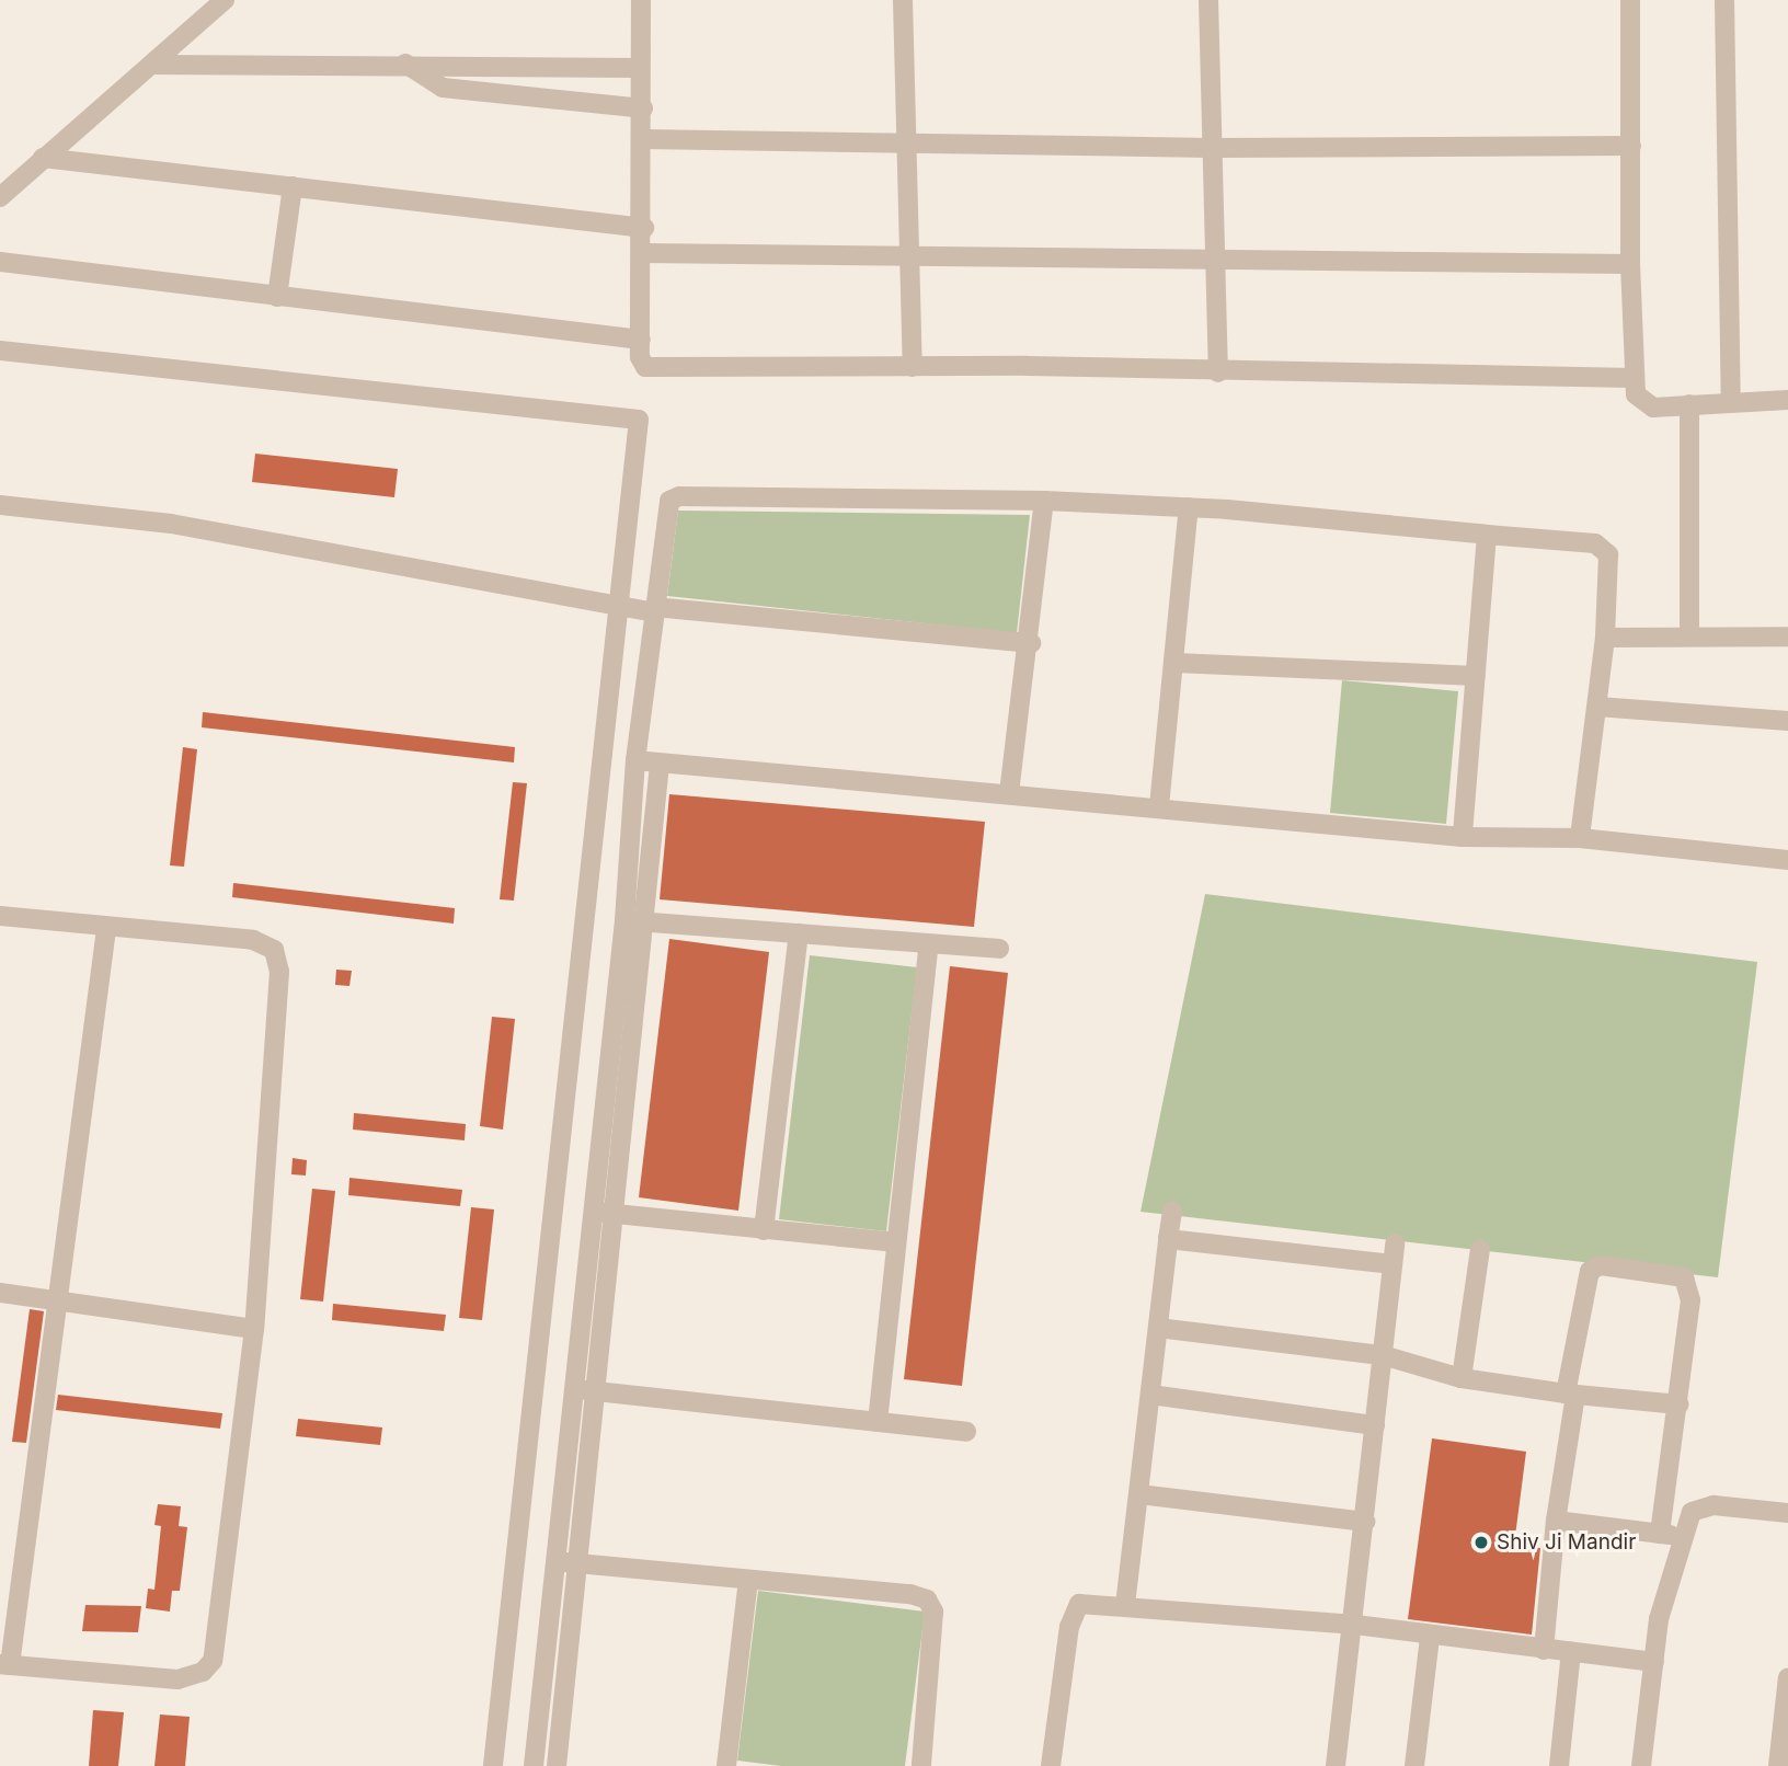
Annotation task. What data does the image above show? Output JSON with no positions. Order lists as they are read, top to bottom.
{
  "places": ["Shiv Ji Mandir"]
}
